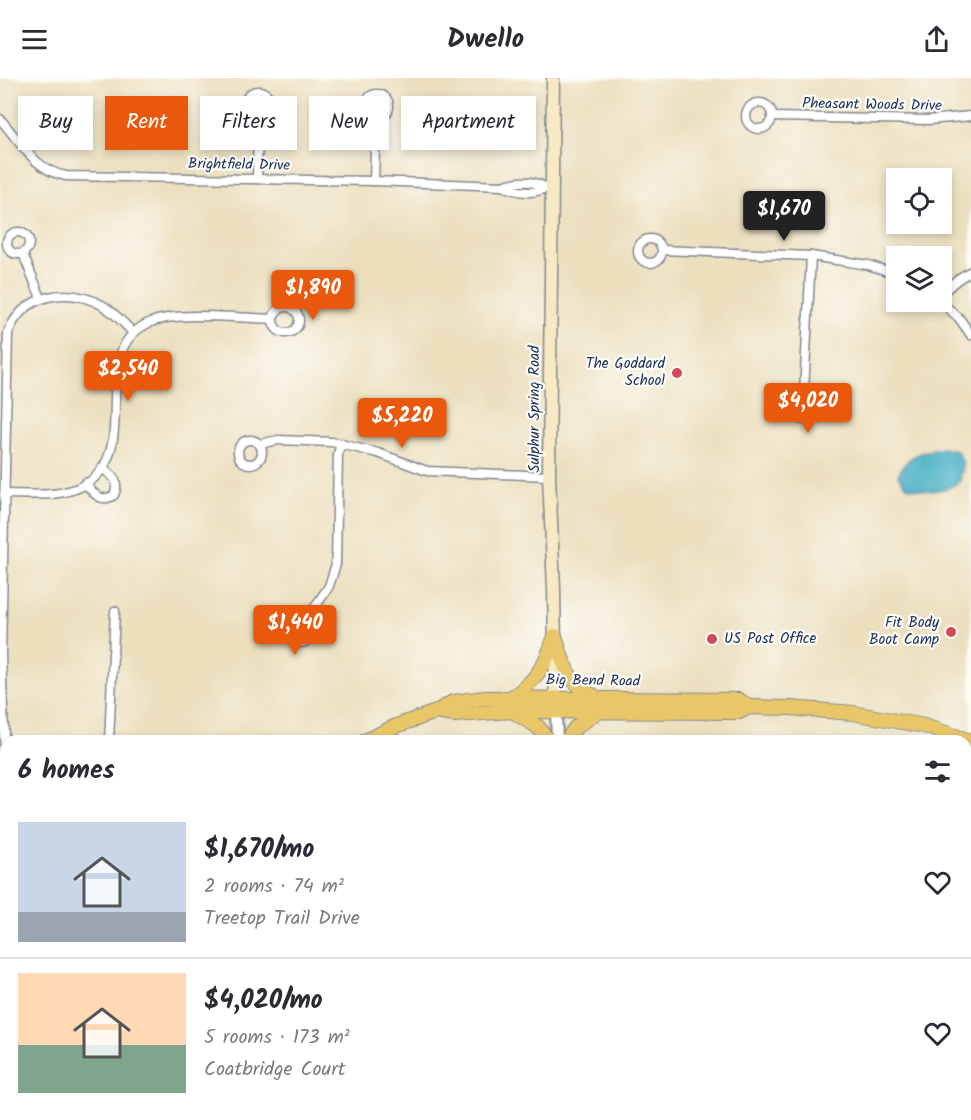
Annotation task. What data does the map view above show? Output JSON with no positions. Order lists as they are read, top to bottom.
{
  "streets": {
    "main road": ["Sulphur Spring Road", "Big Bend Road"],
    "street": ["Pheasant Woods Drive", "Brightfield Drive"]
  },
  "crossings": [
    ["Brightfield Drive", "Sulphur Spring Road"],
    ["Sulphur Spring Road", "Big Bend Road"]
  ],
  "places": ["The Goddard School", "Fit Body Boot Camp", "US Post Office"],
  "page": {
    "header": "Dwello",
    "chip": [
      "Buy",
      "Rent",
      "Filters",
      "New",
      "Apartment"
    ],
    "price": [
      "$1,670",
      "$1,890",
      "$2,540",
      "$4,020",
      "$5,220",
      "$1,440"
    ],
    "heading": "6 homes",
    "list": [
      {
        "name": "$1,670/mo",
        "note": "2 rooms · 74 m² · Treetop Trail Drive"
      },
      {
        "name": "$4,020/mo",
        "note": "5 rooms · 173 m² · Coatbridge Court"
      }
    ]
  }
}
